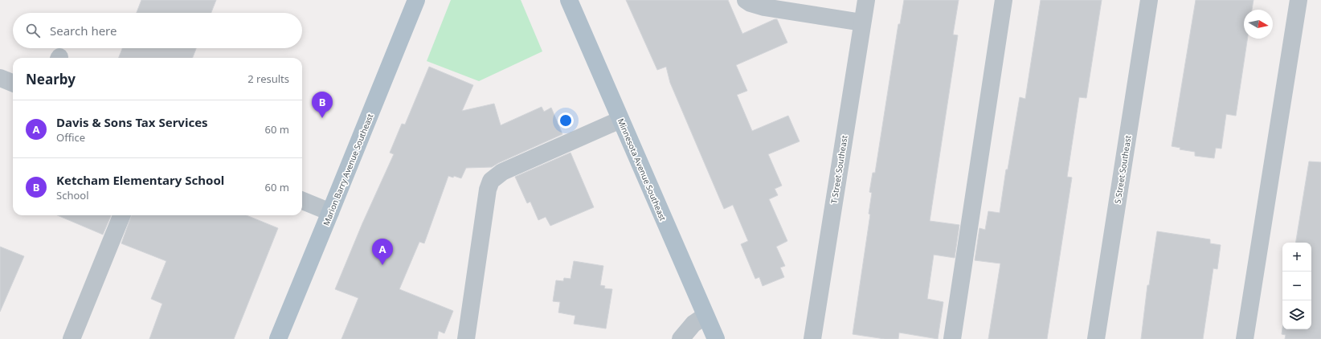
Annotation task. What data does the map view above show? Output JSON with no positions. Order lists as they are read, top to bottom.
{
  "streets": {
    "main road": ["Marion Barry Avenue Southeast", "Minnesota Avenue Southeast"],
    "street": ["T Street Southeast", "S Street Southeast"]
  },
  "north": "right",
  "page": {
    "search": "Search here",
    "heading": ["Nearby", "2 results"],
    "pins": ["B", "A"],
    "list": [
      {
        "mark": "A",
        "name": "Davis & Sons Tax Services",
        "note": "Office",
        "value": "60 m"
      },
      {
        "mark": "B",
        "name": "Ketcham Elementary School",
        "note": "School",
        "value": "60 m"
      }
    ],
    "map_buttons": ["+", "−"]
  }
}
